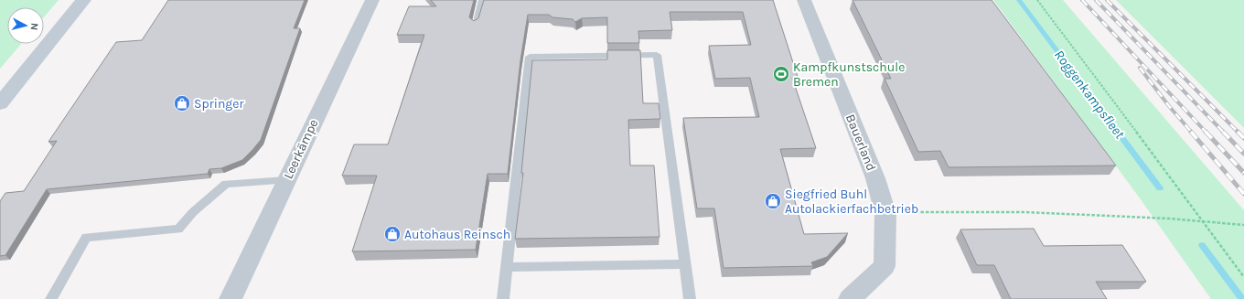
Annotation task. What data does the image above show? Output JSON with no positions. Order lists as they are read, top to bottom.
{
  "streets": {
    "street": ["Bauerland", "Leerkämpe"]
  },
  "water": ["Roggenkampsfleet"],
  "places": {
    "sports": ["Kampfkunstschule Bremen"],
    "shop": ["Springer", "Siegfried Buhl Autolackierfachbetrieb", "Autohaus Reinsch"]
  },
  "north": "right"
}
